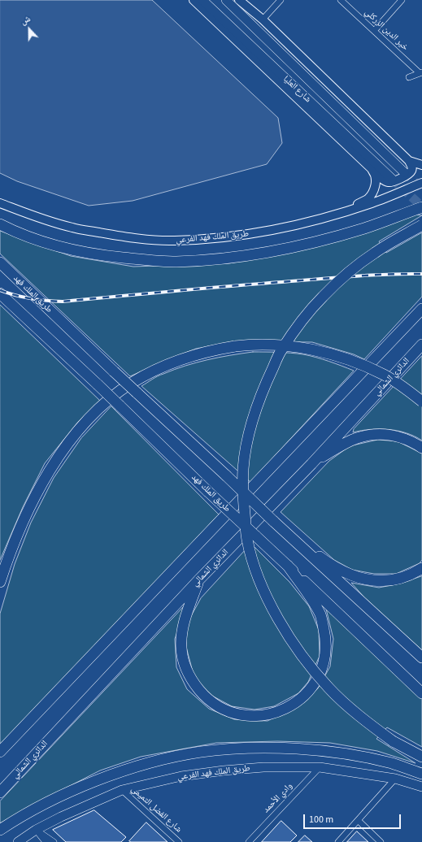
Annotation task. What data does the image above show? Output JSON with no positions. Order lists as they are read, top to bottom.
{
  "streets": {
    "highway": ["طريق الملك فهد", "الدائري الشمالي"],
    "main road": ["شارع العليا", "طريق الملك فهد الفرعي"],
    "street": ["خير الدين الزركلي", "وادي الأحمد", "شارع الفضل التميمي"]
  },
  "crossings": [
    ["طريق الملك فهد الفرعي", "وادي الأحمد"],
    ["طريق الملك فهد الفرعي", "شارع الفضل التميمي"]
  ],
  "scale_bar": "100 m",
  "north": "top"
}
